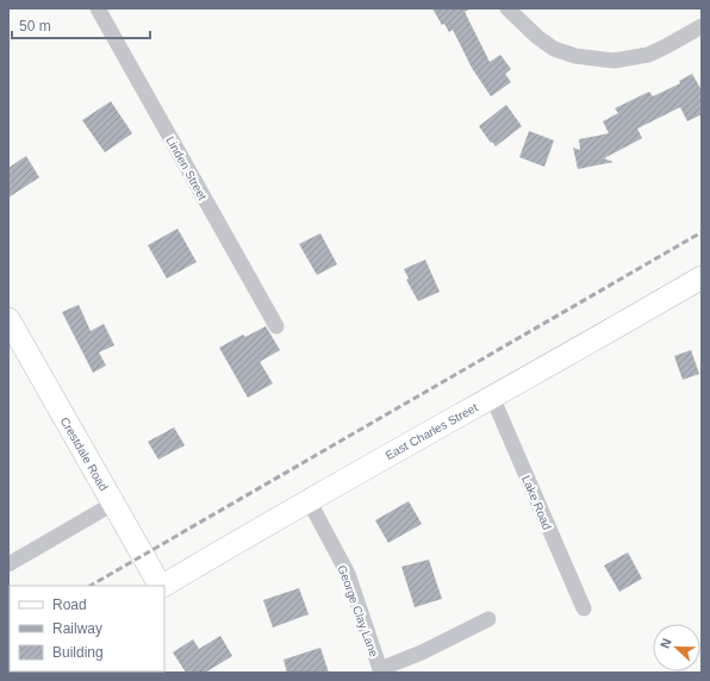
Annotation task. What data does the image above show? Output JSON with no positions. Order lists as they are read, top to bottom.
{
  "streets": {
    "street": [
      "Linden Street",
      "East Charles Street",
      "Crestdale Road",
      "Lake Road",
      "George Clay Lane"
    ]
  },
  "crossings": [
    ["East Charles Street", "Lake Road"],
    ["East Charles Street", "George Clay Lane"]
  ],
  "legend": ["Road", "Railway", "Building"],
  "scale_bar": "50 m",
  "north": "left"
}
